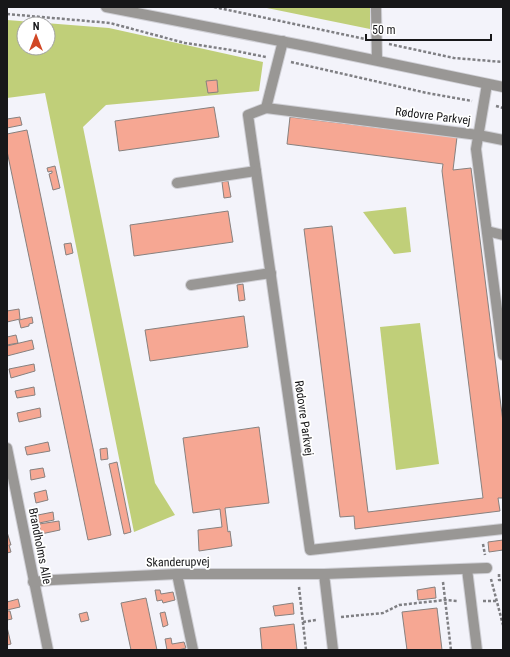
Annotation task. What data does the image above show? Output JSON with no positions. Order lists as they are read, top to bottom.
{
  "streets": {
    "street": ["Rødovre Parkvej", "Brandholms Alle", "Skanderupvej"]
  },
  "crossings": [
    ["Brandholms Alle", "Skanderupvej"]
  ],
  "scale_bar": "50 m",
  "north": "top"
}
